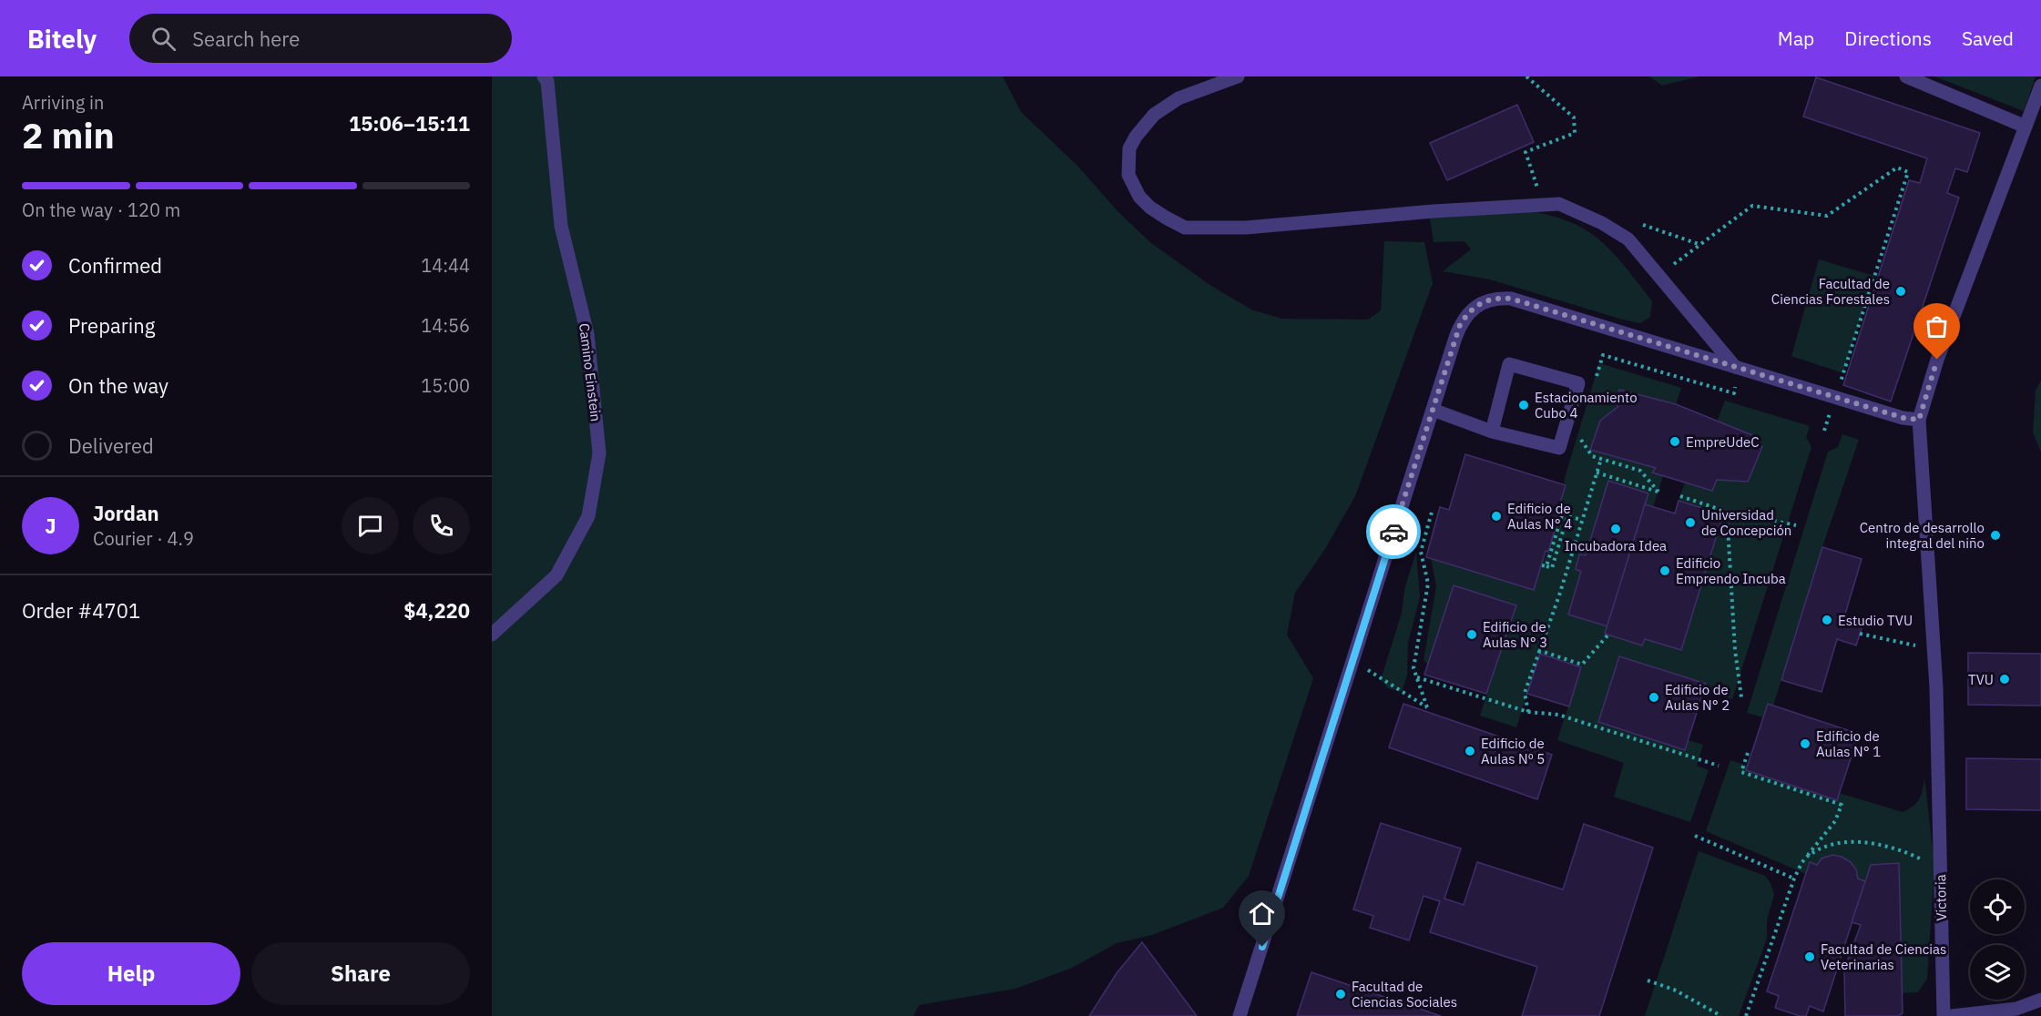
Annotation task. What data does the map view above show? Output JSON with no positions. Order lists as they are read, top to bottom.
{
  "streets": {
    "street": ["Camino Einstein", "Victoria"]
  },
  "places": [
    "Facultad de Ciencias Forestales",
    "Estacionamiento Cubo 4",
    "EmpreUdeC",
    "Edificio de Aulas N° 4",
    "Universidad de Concepción",
    "Incubadora Idea",
    "Centro de desarrollo integral del niño",
    "Edificio Emprendo Incuba",
    "Estudio TVU",
    "Edificio de Aulas N° 3",
    "TVU",
    "Edificio de Aulas N° 2",
    "Edificio de Aulas N° 1",
    "Edificio de Aulas Nº 5",
    "Facultad de Ciencias Veterinarias",
    "Facultad de Ciencias Sociales"
  ],
  "page": {
    "header": "Bitely",
    "search": "Search here",
    "nav": ["Map", "Directions", "Saved"],
    "heading": ["2 min", "Arriving in", "15:06–15:11"],
    "panel": [
      "Jordan",
      "Courier · 4.9",
      "Order #4701",
      "$4,220"
    ],
    "bar": "On the way · 120 m",
    "list": [
      ["Confirmed", "14:44"],
      ["Preparing", "14:56"],
      ["On the way", "15:00"],
      "Delivered"
    ],
    "round": "J",
    "buttons": ["Help", "Share"]
  }
}
